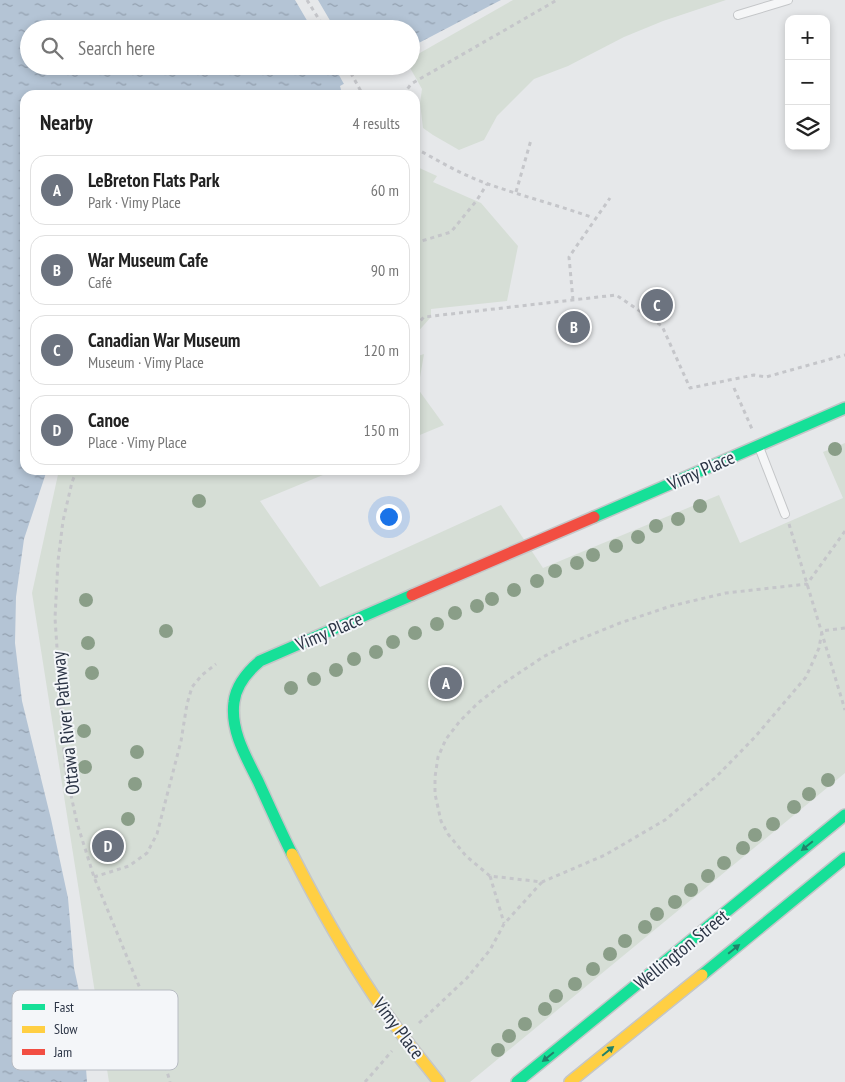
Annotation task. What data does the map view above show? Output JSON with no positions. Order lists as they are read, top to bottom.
{
  "streets": {
    "main road": ["Vimy Place", "Wellington Street"],
    "path": ["Ottawa River Pathway"]
  },
  "legend": ["Fast", "Slow", "Jam"],
  "page": {
    "map_buttons": ["+", "−"],
    "search": "Search here",
    "heading": ["Nearby", "4 results"],
    "list": [
      {
        "mark": "A",
        "name": "LeBreton Flats Park",
        "note": "Park · Vimy Place",
        "value": "60 m"
      },
      {
        "mark": "B",
        "name": "War Museum Cafe",
        "note": "Café",
        "value": "90 m"
      },
      {
        "mark": "C",
        "name": "Canadian War Museum",
        "note": "Museum · Vimy Place",
        "value": "120 m"
      },
      {
        "mark": "D",
        "name": "Canoe",
        "note": "Place · Vimy Place",
        "value": "150 m"
      }
    ],
    "pins": [
      "C",
      "B",
      "A",
      "D"
    ]
  }
}
